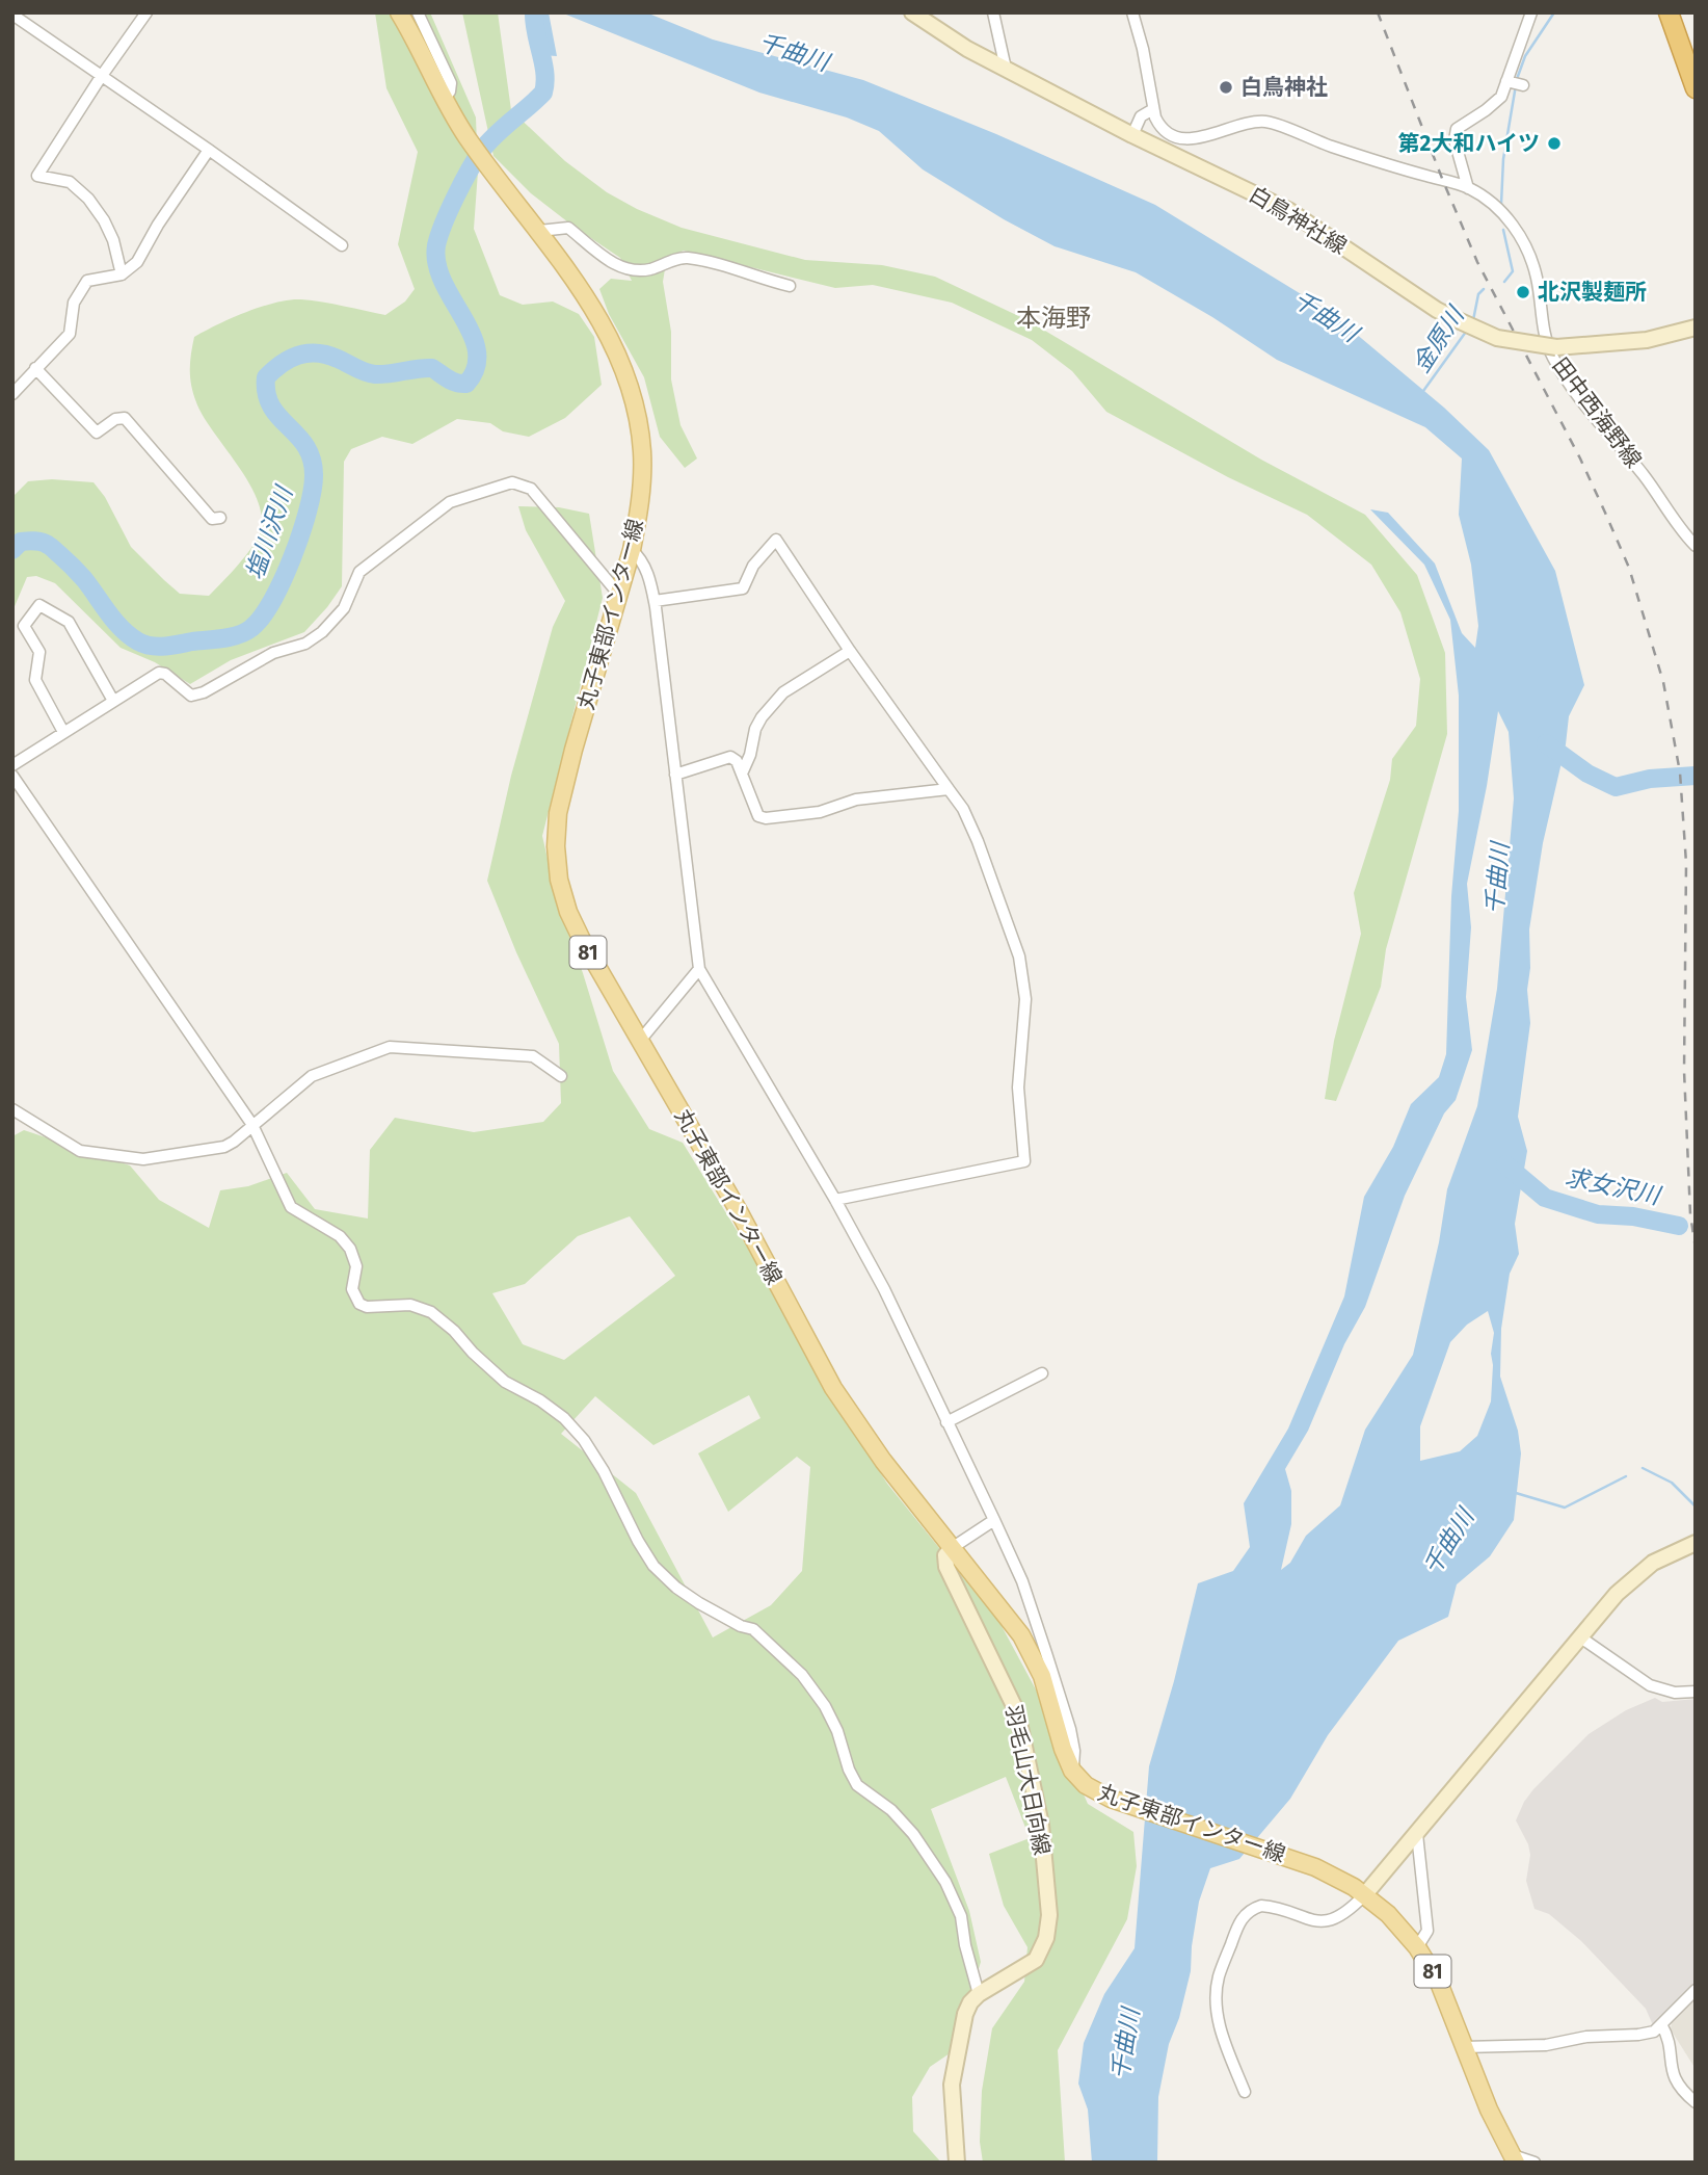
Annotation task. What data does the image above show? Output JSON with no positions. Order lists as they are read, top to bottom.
{
  "streets": {
    "main road": ["丸子東部インター線", "81"],
    "street": ["白鳥神社線", "田中西海野線", "羽毛山大日向線"]
  },
  "crossings": [
    ["丸子東部インター線", "羽毛山大日向線"]
  ],
  "districts": ["本海野"],
  "water": [
    "千曲川",
    "金原川",
    "塩川沢川",
    "求女沢川"
  ],
  "places": ["白鳥神社", "第2大和ハイツ", "北沢製麺所"]
}
